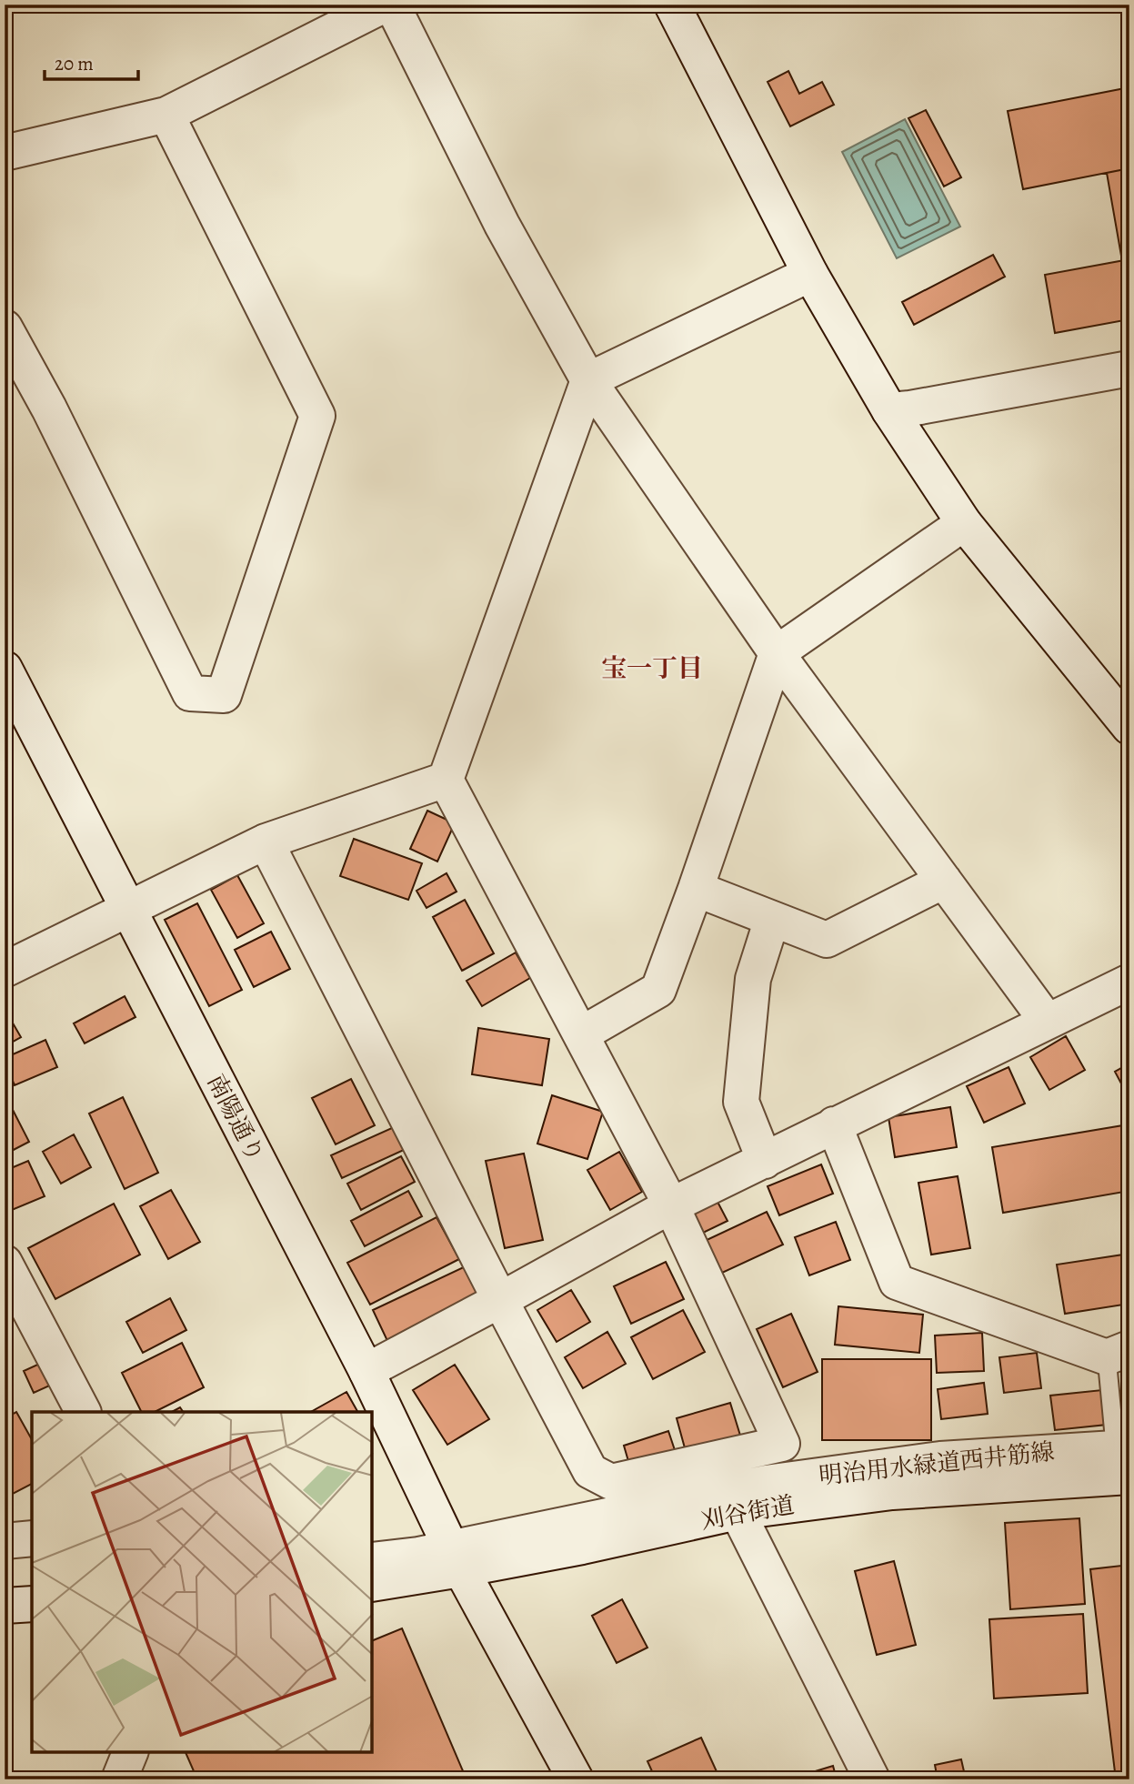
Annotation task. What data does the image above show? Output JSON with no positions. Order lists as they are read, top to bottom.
{
  "streets": {
    "street": ["南陽通り", "明治用水緑道西井筋線", "刈谷街道"]
  },
  "crossings": [
    ["南陽通り", "明治用水緑道西井筋線"],
    ["南陽通り", "刈谷街道"],
    ["明治用水緑道西井筋線", "刈谷街道"]
  ],
  "districts": ["宝一丁目"],
  "scale_bar": "20 m"
}
